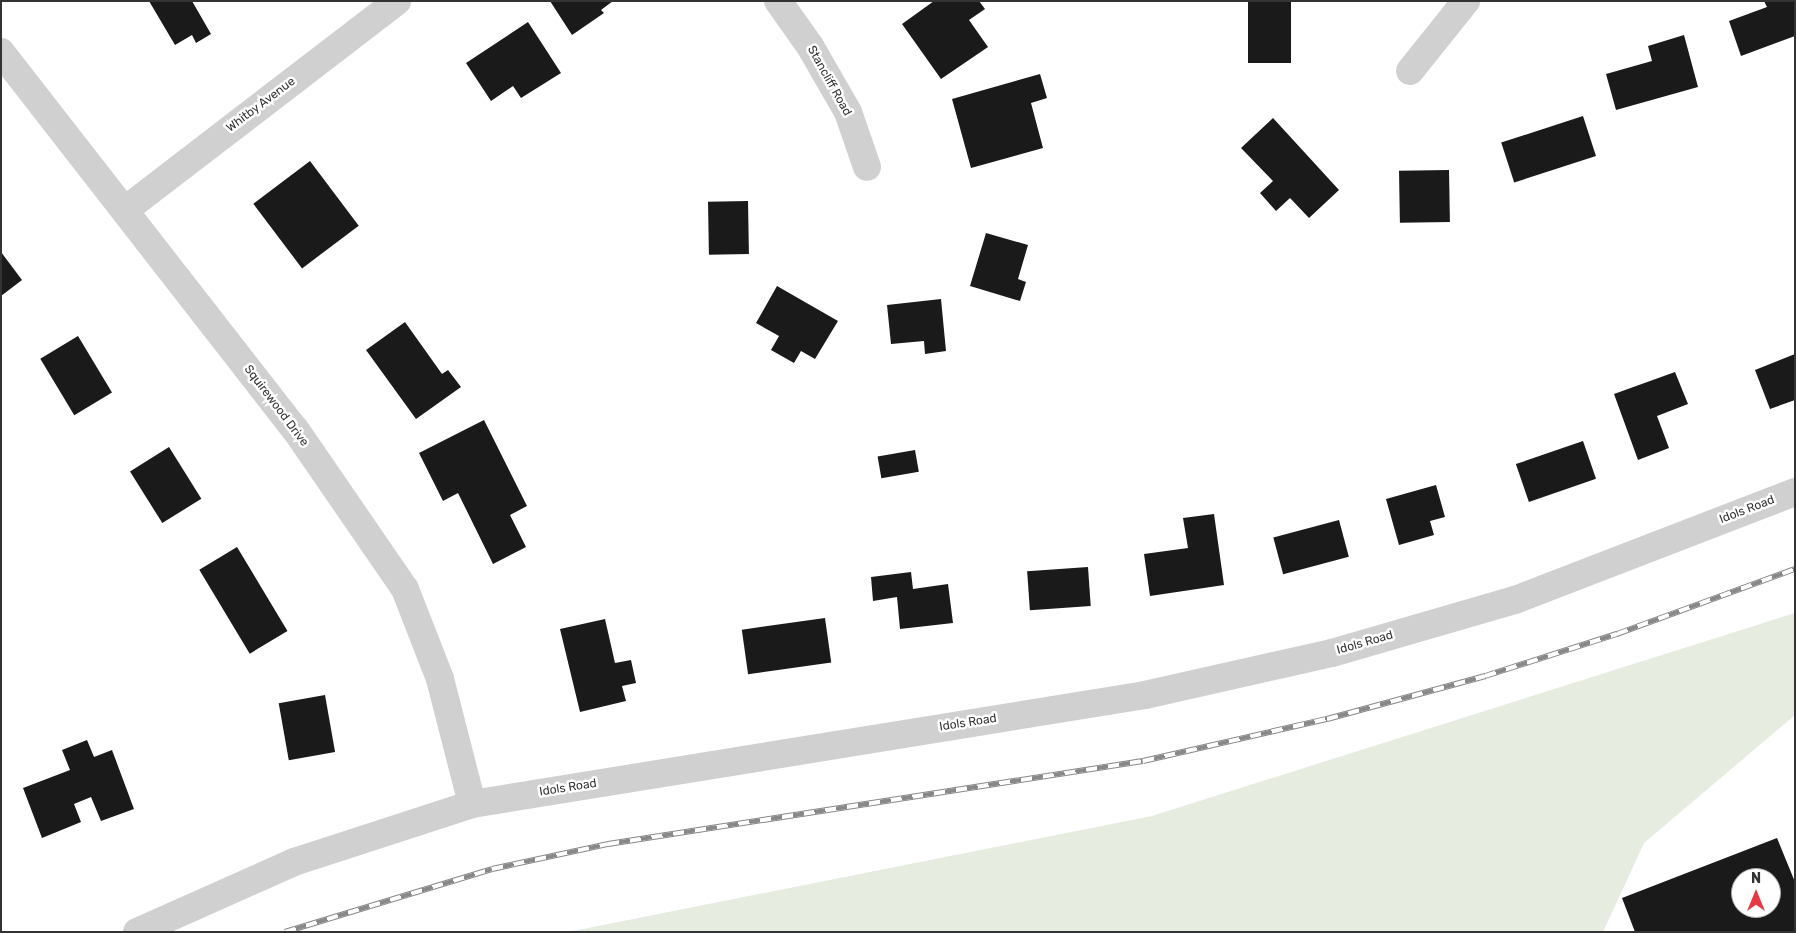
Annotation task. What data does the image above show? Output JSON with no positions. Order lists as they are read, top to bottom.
{
  "streets": {
    "street": [
      "Stancliff Road",
      "Whitby Avenue",
      "Squirewood Drive",
      "Idols Road"
    ]
  },
  "crossings": [
    ["Whitby Avenue", "Squirewood Drive"],
    ["Squirewood Drive", "Idols Road"]
  ],
  "north": "top"
}
